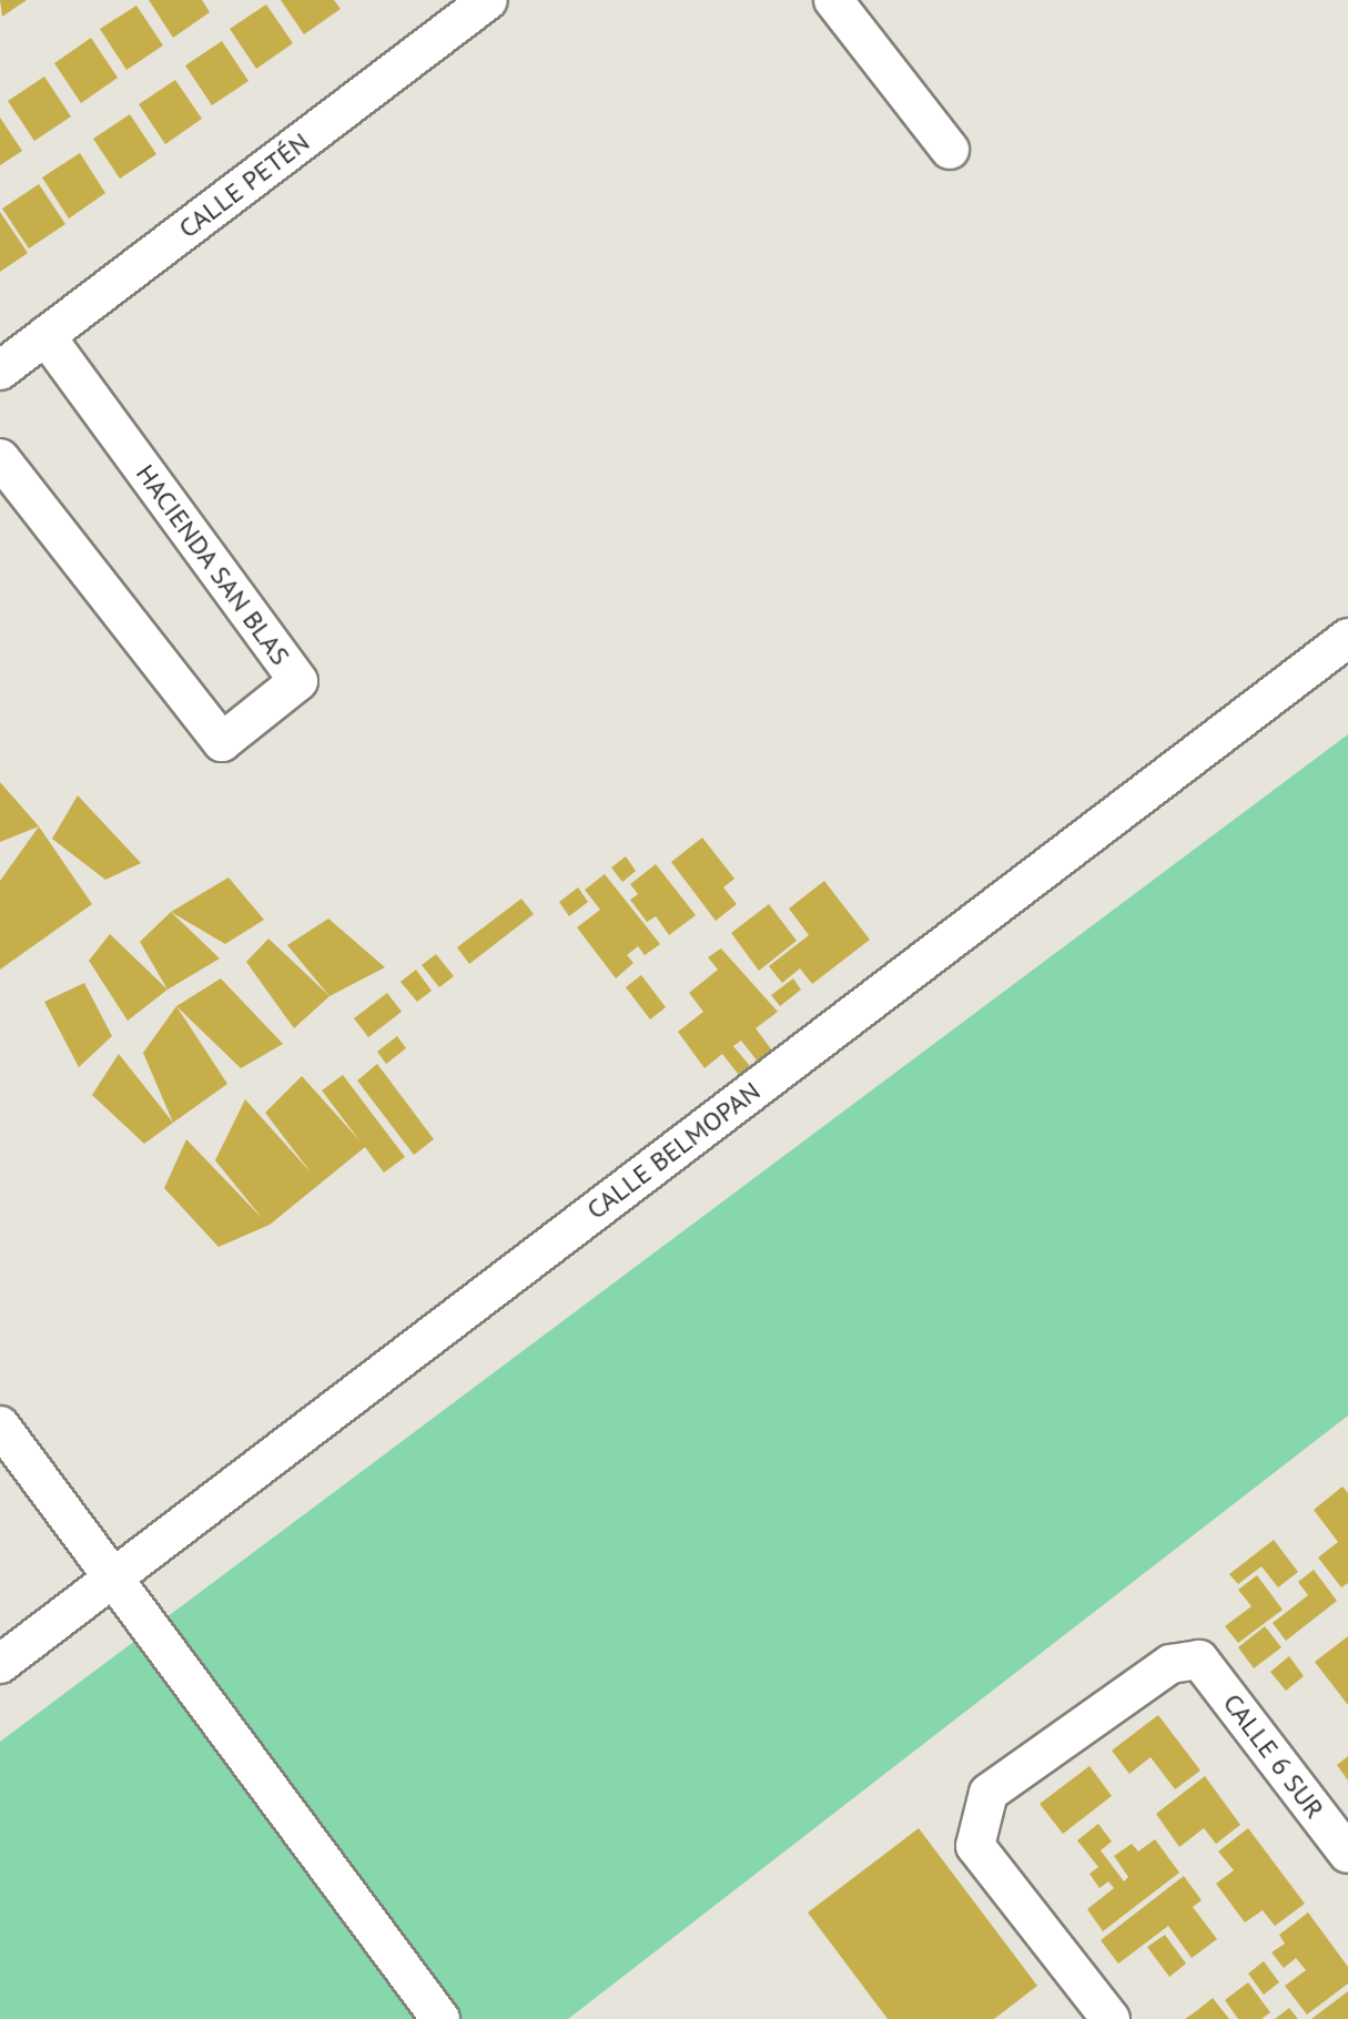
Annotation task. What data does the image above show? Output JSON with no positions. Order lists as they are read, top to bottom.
{
  "streets": {
    "street": [
      "CALLE PETÉN",
      "HACIENDA SAN BLAS",
      "CALLE BELMOPAN",
      "CALLE 6 SUR"
    ]
  },
  "crossings": [
    ["CALLE PETÉN", "HACIENDA SAN BLAS"]
  ]
}
